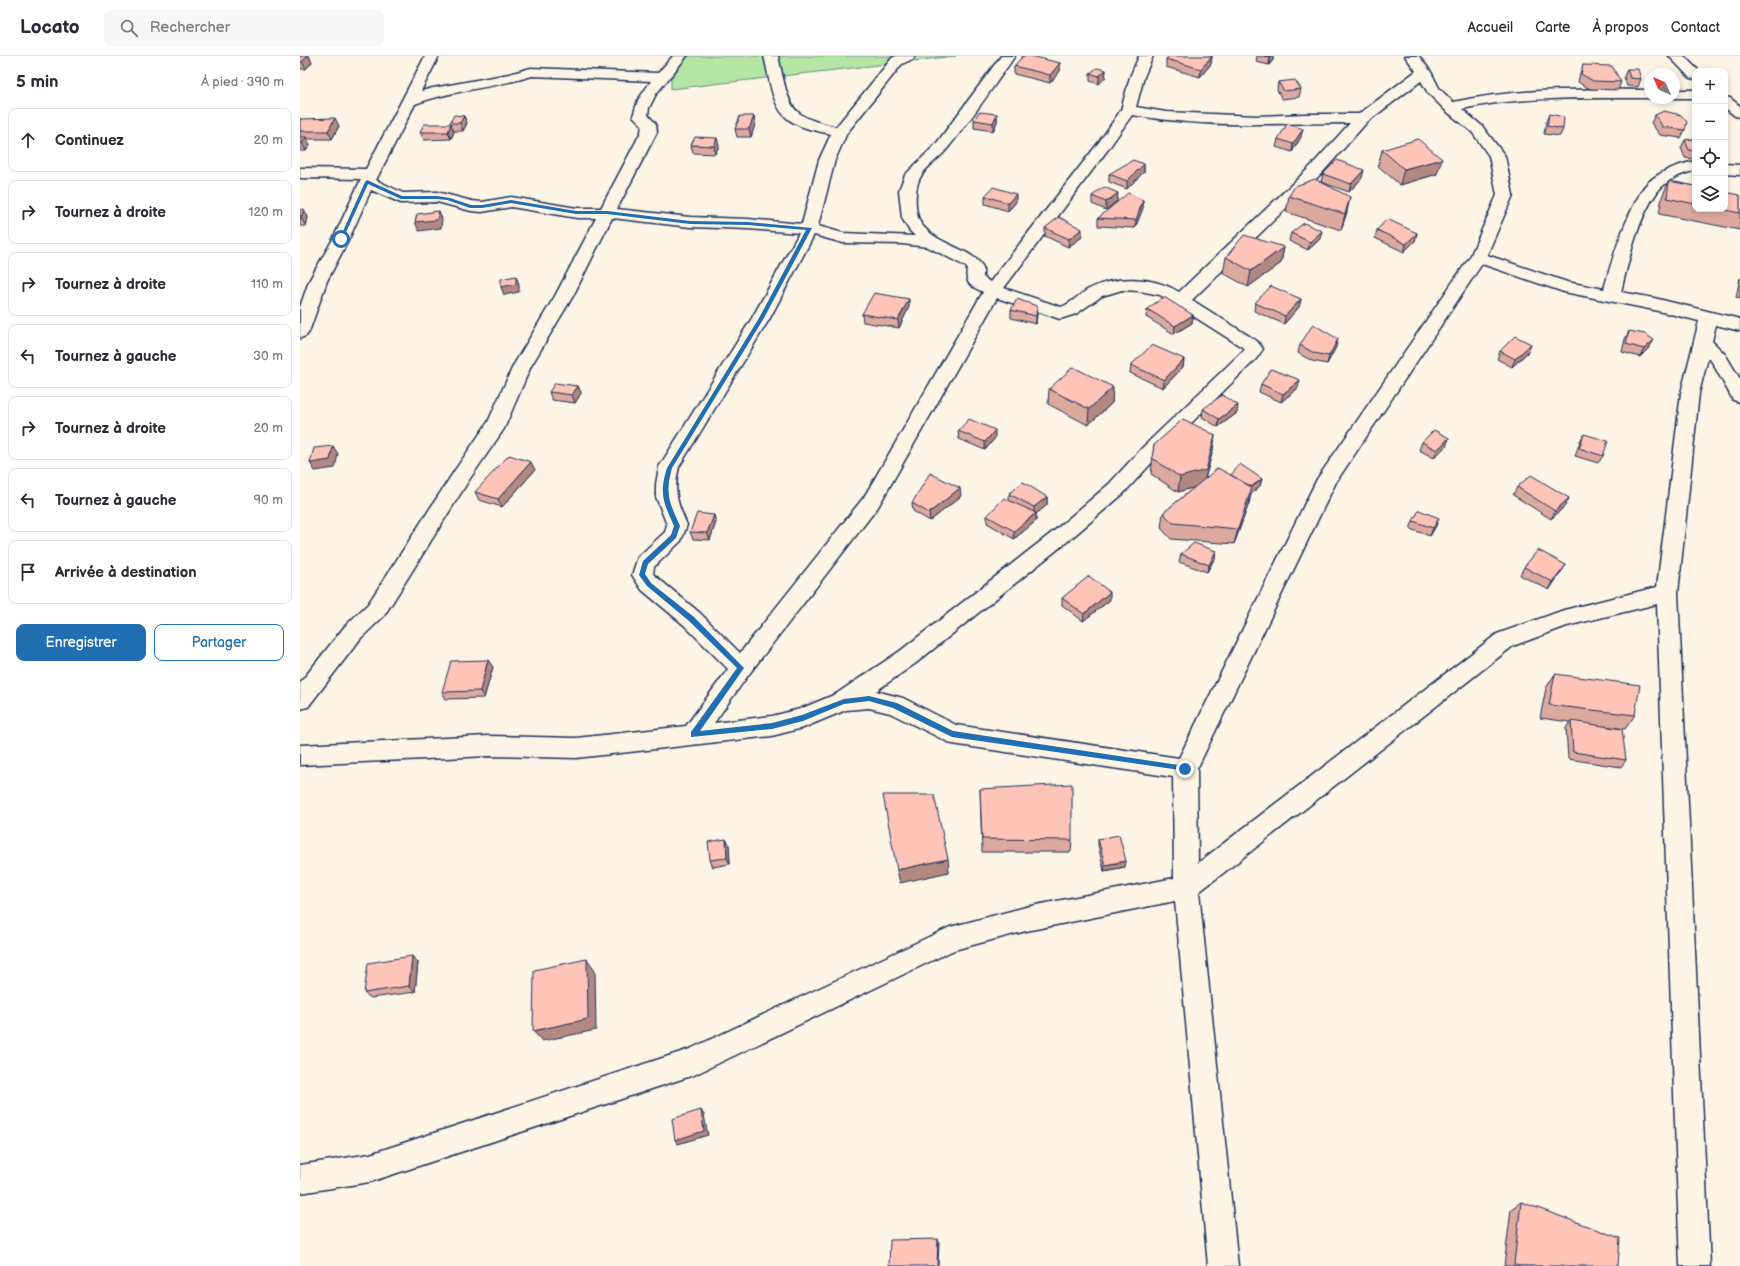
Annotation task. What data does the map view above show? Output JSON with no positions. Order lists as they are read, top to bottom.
{
  "north": "top left",
  "page": {
    "header": "Locato",
    "search": "Rechercher",
    "nav": [
      "Accueil",
      "Carte",
      "À propos",
      "Contact"
    ],
    "heading": ["5 min", "À pied · 390 m"],
    "map_buttons": ["+", "−"],
    "list": [
      ["Continuez", "20 m"],
      ["Tournez à droite", "120 m"],
      ["Tournez à droite", "110 m"],
      ["Tournez à gauche", "30 m"],
      ["Tournez à droite", "20 m"],
      ["Tournez à gauche", "90 m"],
      "Arrivée à destination"
    ],
    "buttons": ["Enregistrer", "Partager"]
  }
}
